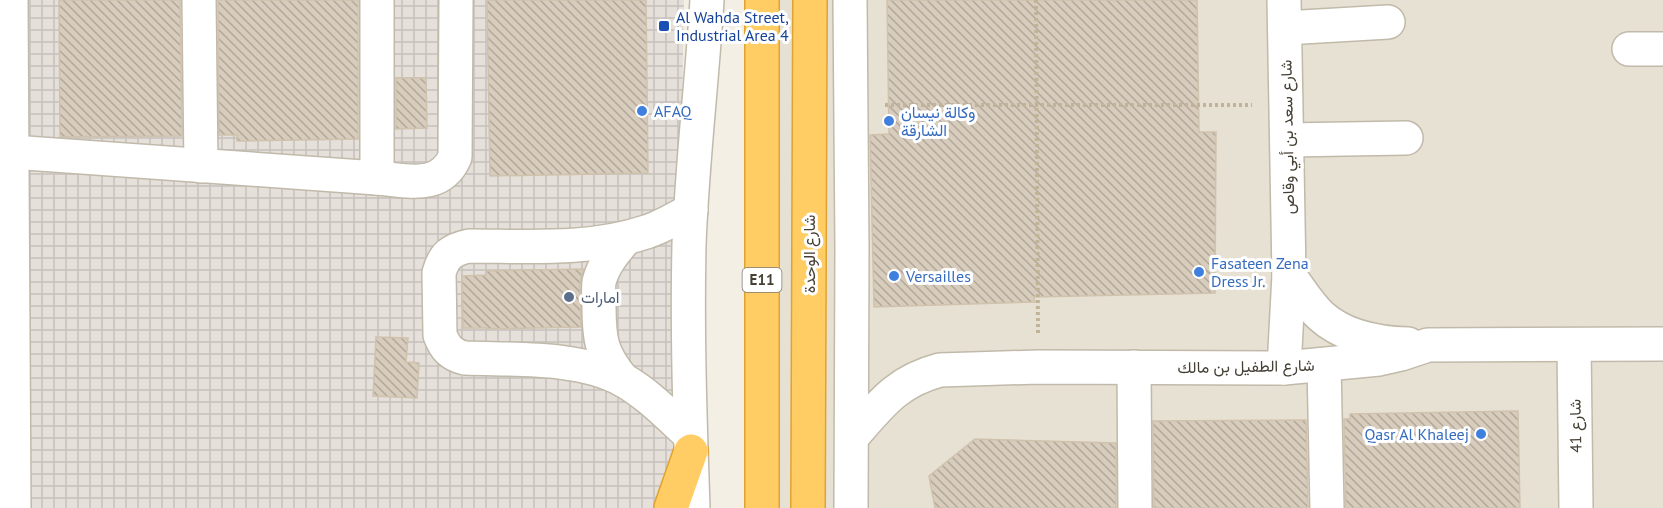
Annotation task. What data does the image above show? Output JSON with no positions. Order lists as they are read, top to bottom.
{
  "streets": {
    "highway": ["شارع الوحدة", "E11"],
    "street": ["شارع سعد بن أبي وقاص", "شارع الطفيل بن مالك", "شارع 41"]
  },
  "crossings": [
    ["شارع سعد بن أبي وقاص", "شارع الطفيل بن مالك"],
    ["شارع الطفيل بن مالك", "شارع 41"]
  ],
  "places": {
    "transit": ["Al Wahda Street, Industrial Area 4"],
    "other": [
      "AFAQ",
      "وكالة نيسان الشارقة",
      "Fasateen Zena Dress Jr.",
      "Versailles",
      "امارات",
      "Qasr Al Khaleej"
    ]
  }
}
